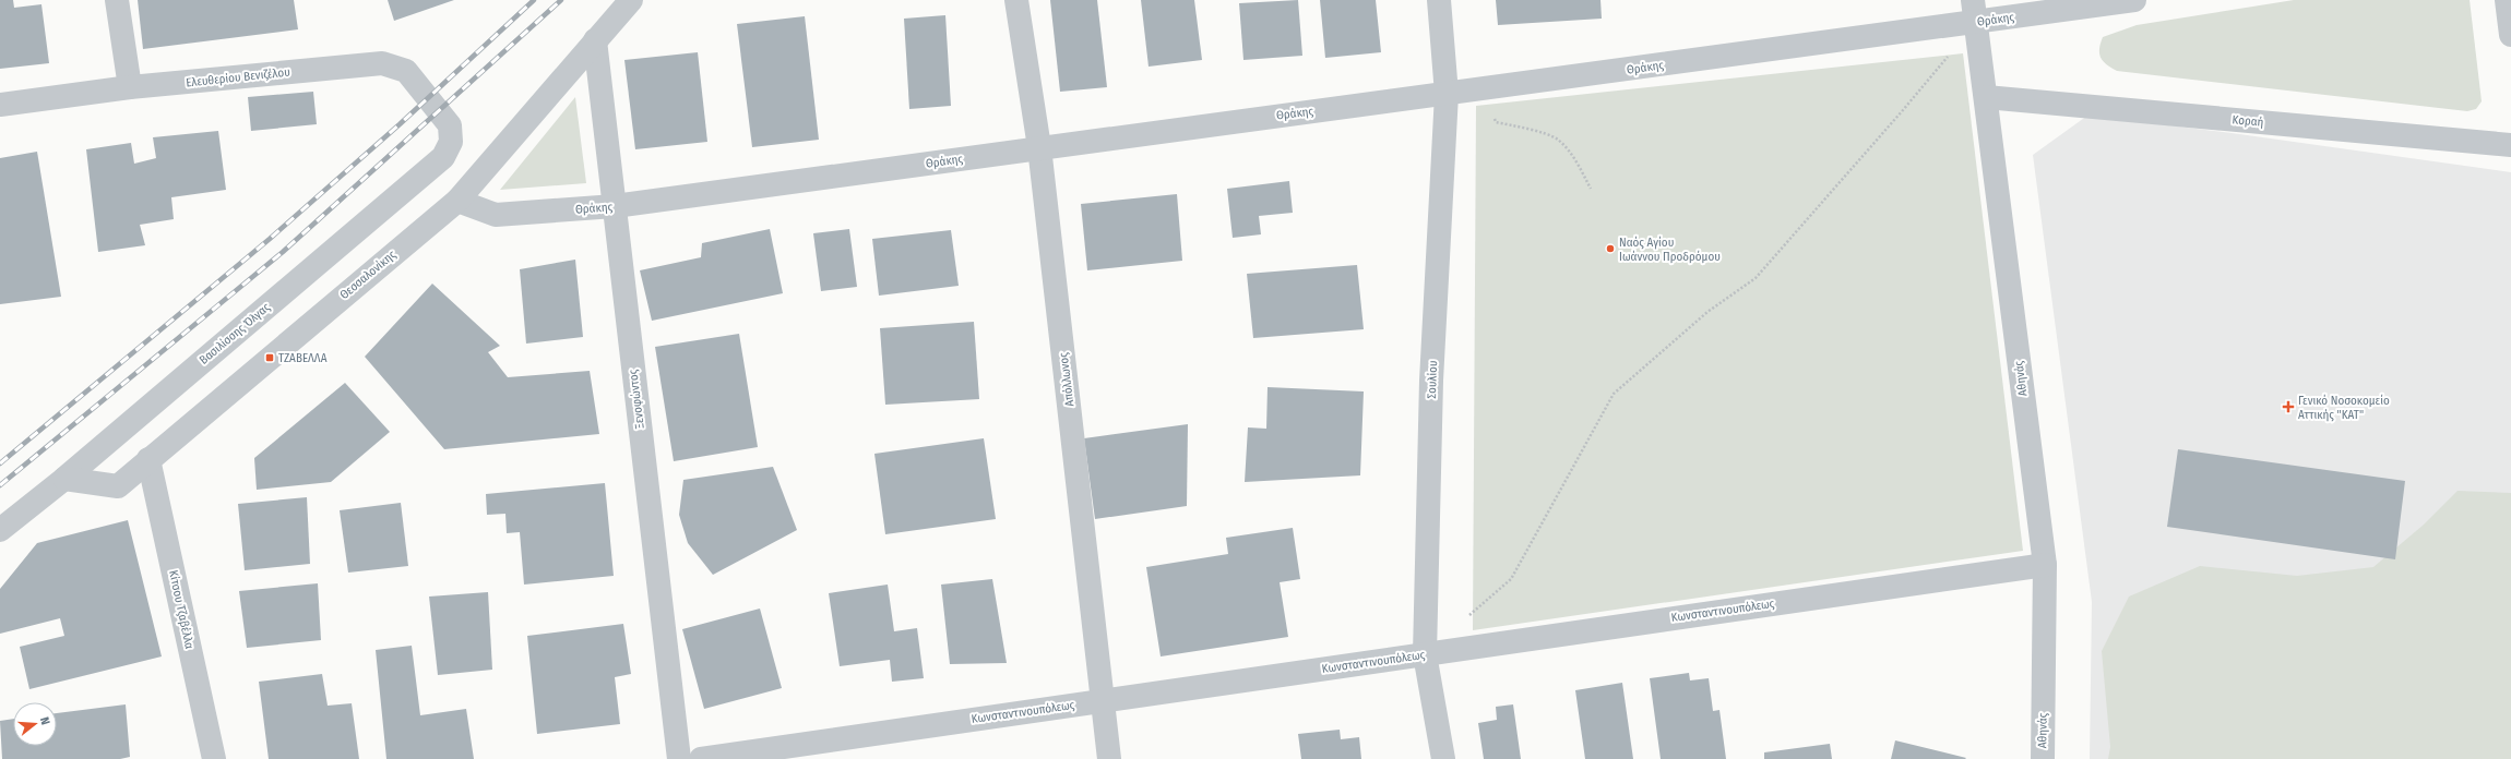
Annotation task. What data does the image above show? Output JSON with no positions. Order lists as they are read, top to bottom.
{
  "streets": {
    "street": [
      "Θράκης",
      "Ελευθερίου Βενιζέλου",
      "Κοραή",
      "Θεσσαλονίκης",
      "Βασιλίσσης Όλγας",
      "Αθηνάς",
      "Απόλλωνος",
      "Σουλίου",
      "Ξενοφώντος",
      "Κίτσου Τζαβέλλα",
      "Κωνσταντινουπόλεως"
    ]
  },
  "crossings": [
    ["Θράκης", "Θεσσαλονίκης"],
    ["Θράκης", "Αθηνάς"],
    ["Θράκης", "Απόλλωνος"],
    ["Θράκης", "Σουλίου"],
    ["Θράκης", "Ξενοφώντος"],
    ["Ελευθερίου Βενιζέλου", "Βασιλίσσης Όλγας"],
    ["Κοραή", "Αθηνάς"],
    ["Θεσσαλονίκης", "Βασιλίσσης Όλγας"],
    ["Θεσσαλονίκης", "Ξενοφώντος"],
    ["Θεσσαλονίκης", "Κίτσου Τζαβέλλα"],
    ["Αθηνάς", "Κωνσταντινουπόλεως"],
    ["Απόλλωνος", "Κωνσταντινουπόλεως"],
    ["Σουλίου", "Κωνσταντινουπόλεως"]
  ],
  "places": {
    "other": ["Ναός Αγίου Ιωάννου Προδρόμου"],
    "transit": ["ΤΖΑΒΕΛΛΑ"],
    "health": ["Γενικό Νοσοκομείο Αττικής \"ΚΑΤ\""]
  },
  "north": "right"
}
